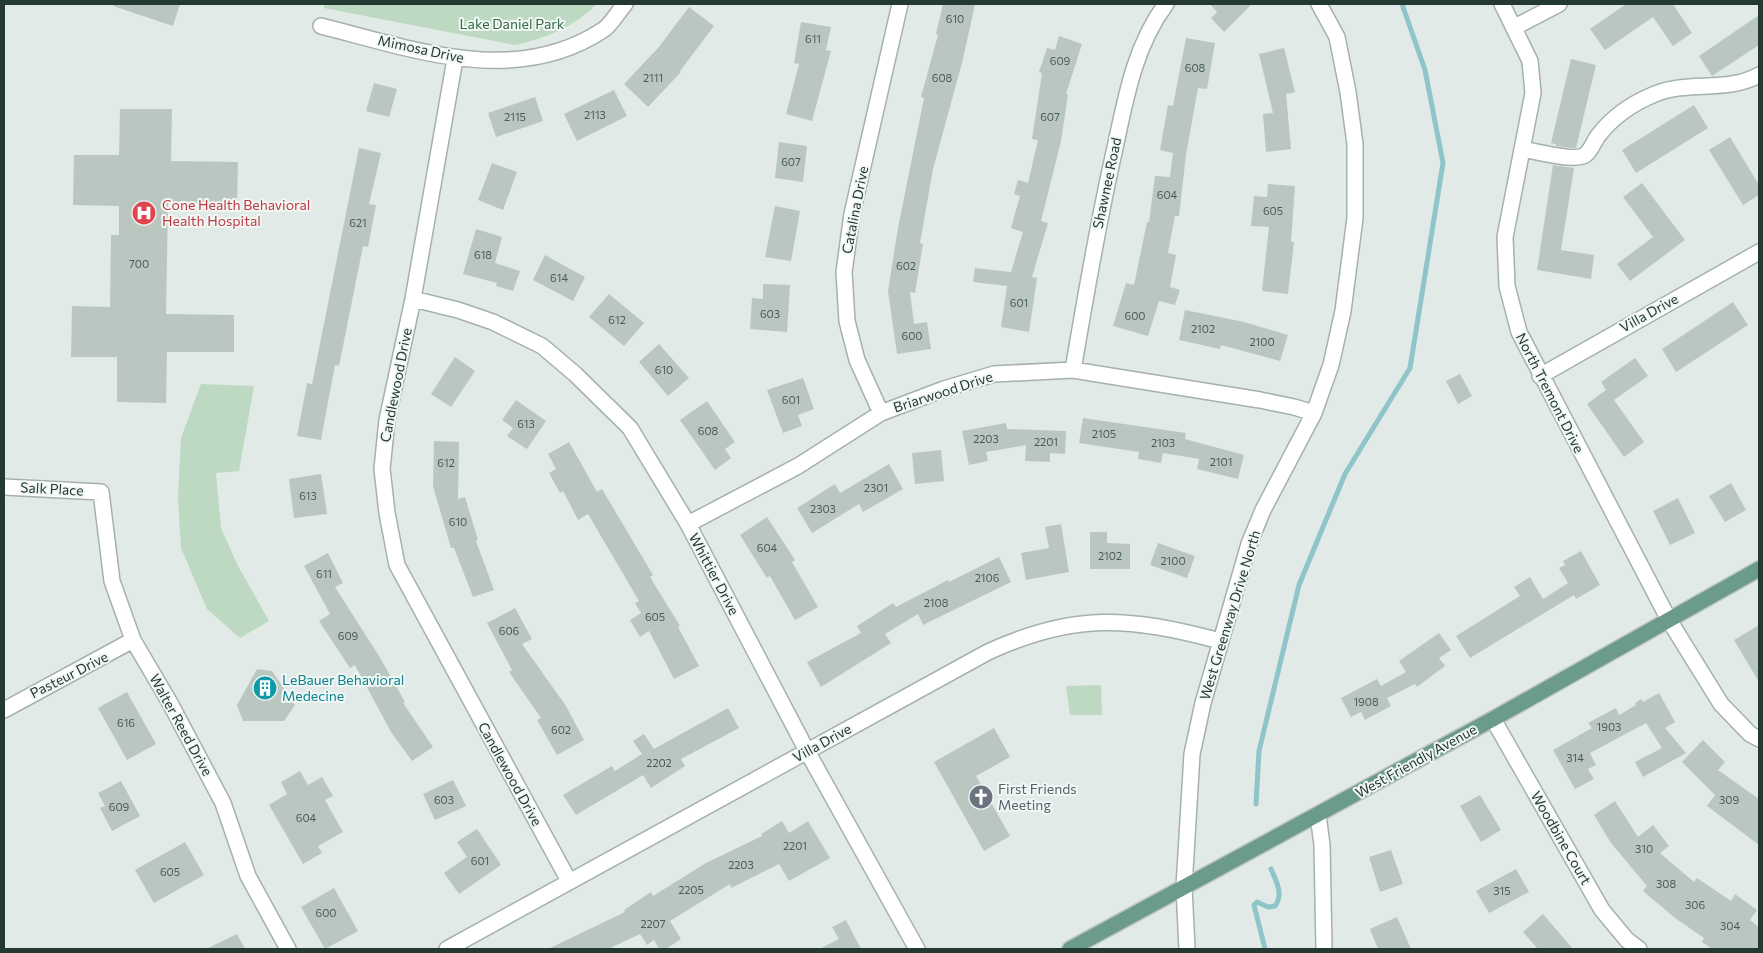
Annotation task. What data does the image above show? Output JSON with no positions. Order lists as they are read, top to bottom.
{
  "streets": {
    "main road": ["West Friendly Avenue"],
    "street": [
      "Mimosa Drive",
      "Shawnee Road",
      "Catalina Drive",
      "Villa Drive",
      "Candlewood Drive",
      "Briarwood Drive",
      "North Tremont Drive",
      "Salk Place",
      "Whittier Drive",
      "West Greenway Drive North",
      "Pasteur Drive",
      "Walter Reed Drive",
      "Woodbine Court"
    ]
  },
  "crossings": [
    ["Mimosa Drive", "Candlewood Drive"],
    ["Shawnee Road", "Briarwood Drive"],
    ["Catalina Drive", "Briarwood Drive"],
    ["Villa Drive", "Candlewood Drive"],
    ["Villa Drive", "North Tremont Drive"],
    ["Villa Drive", "Whittier Drive"],
    ["Villa Drive", "West Greenway Drive North"],
    ["Candlewood Drive", "Whittier Drive"],
    ["Briarwood Drive", "Whittier Drive"],
    ["Briarwood Drive", "West Greenway Drive North"],
    ["North Tremont Drive", "West Friendly Avenue"],
    ["Salk Place", "Walter Reed Drive"],
    ["West Greenway Drive North", "West Friendly Avenue"],
    ["Pasteur Drive", "Walter Reed Drive"],
    ["West Friendly Avenue", "Woodbine Court"]
  ],
  "parks": ["Lake Daniel Park"],
  "places": {
    "hospital": ["Cone Health Behavioral Health Hospital"],
    "building": ["LeBauer Behavioral Medecine"],
    "church": ["First Friends Meeting"]
  },
  "house_numbers": [
    "610",
    "611",
    "609",
    "608",
    "2111",
    "608",
    "2113",
    "2115",
    "607",
    "607",
    "604",
    "605",
    "621",
    "618",
    "700",
    "602",
    "614",
    "601",
    "603",
    "600",
    "612",
    "2102",
    "600",
    "2100",
    "610",
    "601",
    "613",
    "608",
    "2105",
    "2203",
    "2201",
    "2103",
    "2101",
    "612",
    "2301",
    "613",
    "2303",
    "610",
    "604",
    "2102",
    "2100",
    "611",
    "2106",
    "2108",
    "605",
    "606",
    "609",
    "1908",
    "616",
    "1903",
    "602",
    "314",
    "2202",
    "603",
    "309",
    "609",
    "604",
    "2201",
    "310",
    "601",
    "2203",
    "605",
    "308",
    "2205",
    "315",
    "306",
    "600",
    "2207",
    "304"
  ]
}
